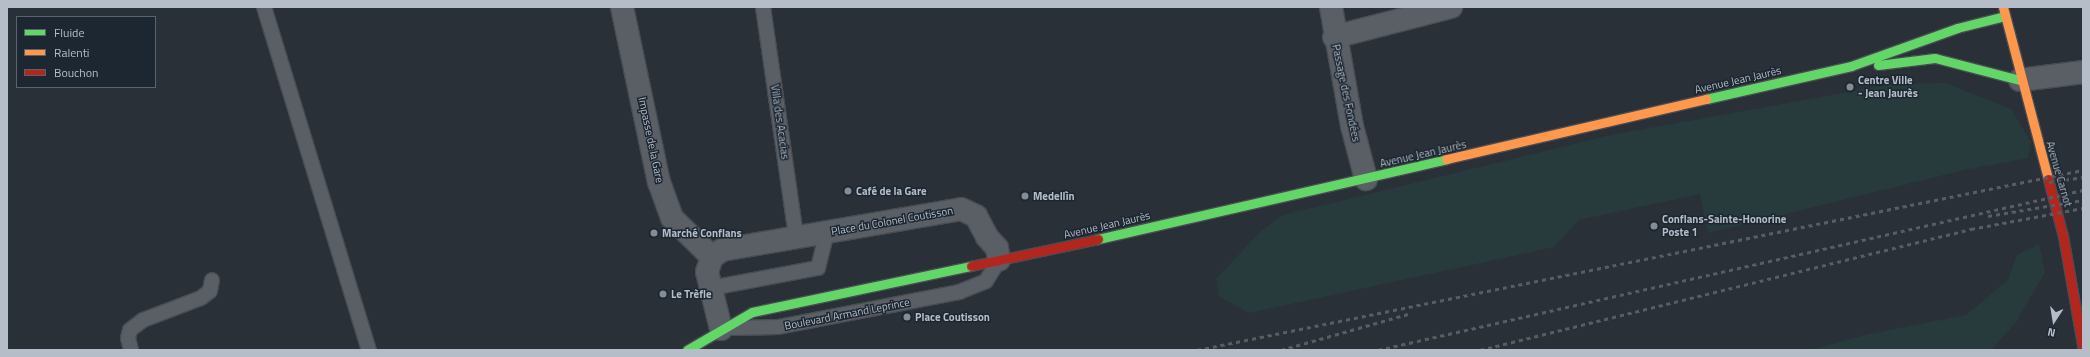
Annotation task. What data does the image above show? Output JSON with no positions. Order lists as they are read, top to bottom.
{
  "streets": {
    "street": [
      "Avenue Jean Jaurès",
      "Passage des Fondées",
      "Impasse de la Gare",
      "Avenue Carnot",
      "Place du Colonel Coutisson",
      "Boulevard Armand Leprince"
    ],
    "lane": ["Villa des Acacias"]
  },
  "crossings": [
    ["Avenue Jean Jaurès", "Passage des Fondées"],
    ["Avenue Jean Jaurès", "Avenue Carnot"],
    ["Avenue Jean Jaurès", "Place du Colonel Coutisson"],
    ["Avenue Jean Jaurès", "Boulevard Armand Leprince"],
    ["Villa des Acacias", "Place du Colonel Coutisson"],
    ["Impasse de la Gare", "Place du Colonel Coutisson"],
    ["Place du Colonel Coutisson", "Boulevard Armand Leprince"]
  ],
  "places": [
    "Centre Ville - Jean Jaurès",
    "Café de la Gare",
    "Medellìn",
    "Conflans-Sainte-Honorine Poste 1",
    "Marché Conflans",
    "Le Trèfle",
    "Place Coutisson"
  ],
  "legend": ["Fluide", "Ralenti", "Bouchon"],
  "north": "bottom"
}
